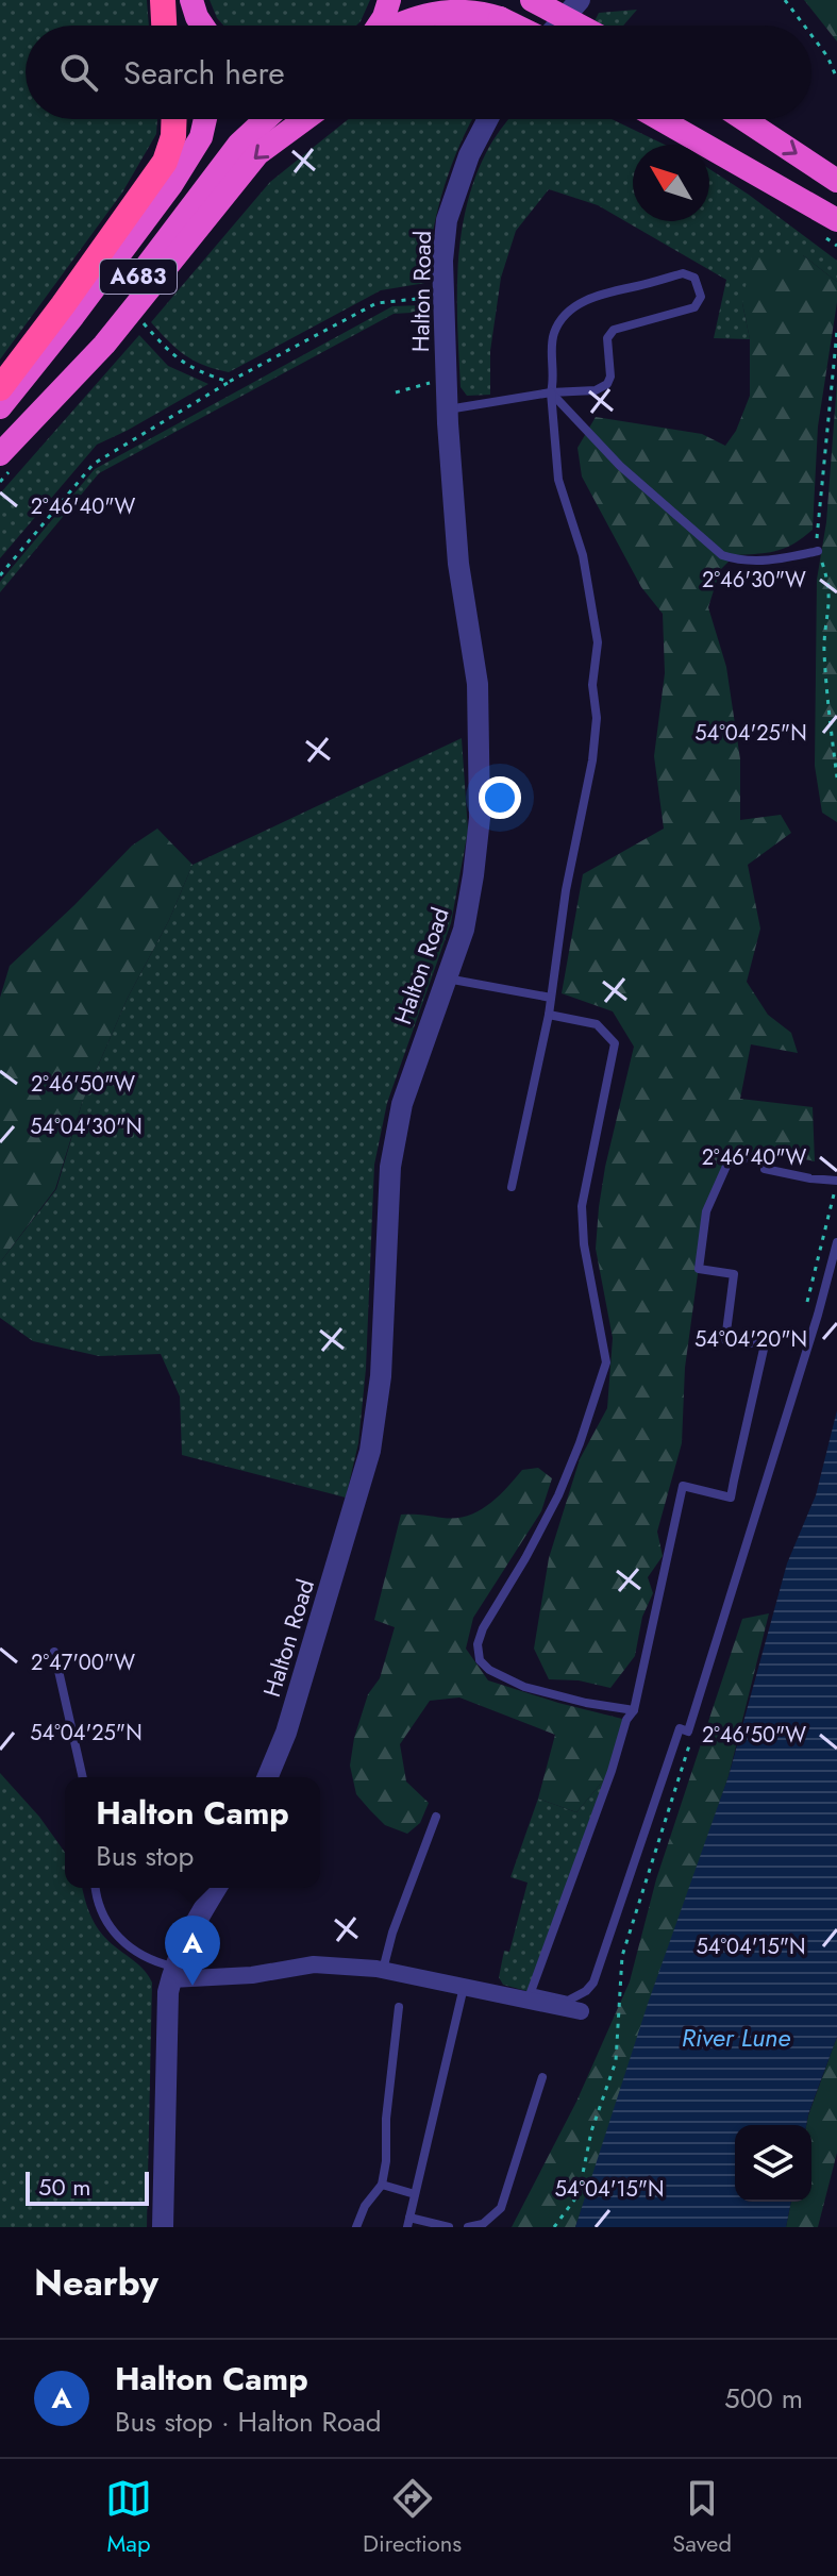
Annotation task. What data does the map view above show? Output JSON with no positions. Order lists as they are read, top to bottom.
{
  "streets": {
    "highway": ["A683"],
    "street": ["Halton Road"]
  },
  "water": ["River Lune"],
  "scale_bar": "50 m",
  "north": "top left",
  "page": {
    "search": "Search here",
    "popup": ["Halton Camp", "Bus stop"],
    "pins": "A",
    "scale": "50 m",
    "heading": "Nearby",
    "list": [
      {
        "mark": "A",
        "name": "Halton Camp",
        "note": "Bus stop · Halton Road",
        "value": "500 m"
      }
    ],
    "nav": ["Map", "Directions", "Saved"]
  },
  "coordinates": [
    "2°46'40\"W",
    "2°46'30\"W",
    "54°04'25\"N",
    "2°46'50\"W",
    "54°04'30\"N",
    "54°04'20\"N",
    "2°47'00\"W",
    "54°04'15\"N"
  ]
}
